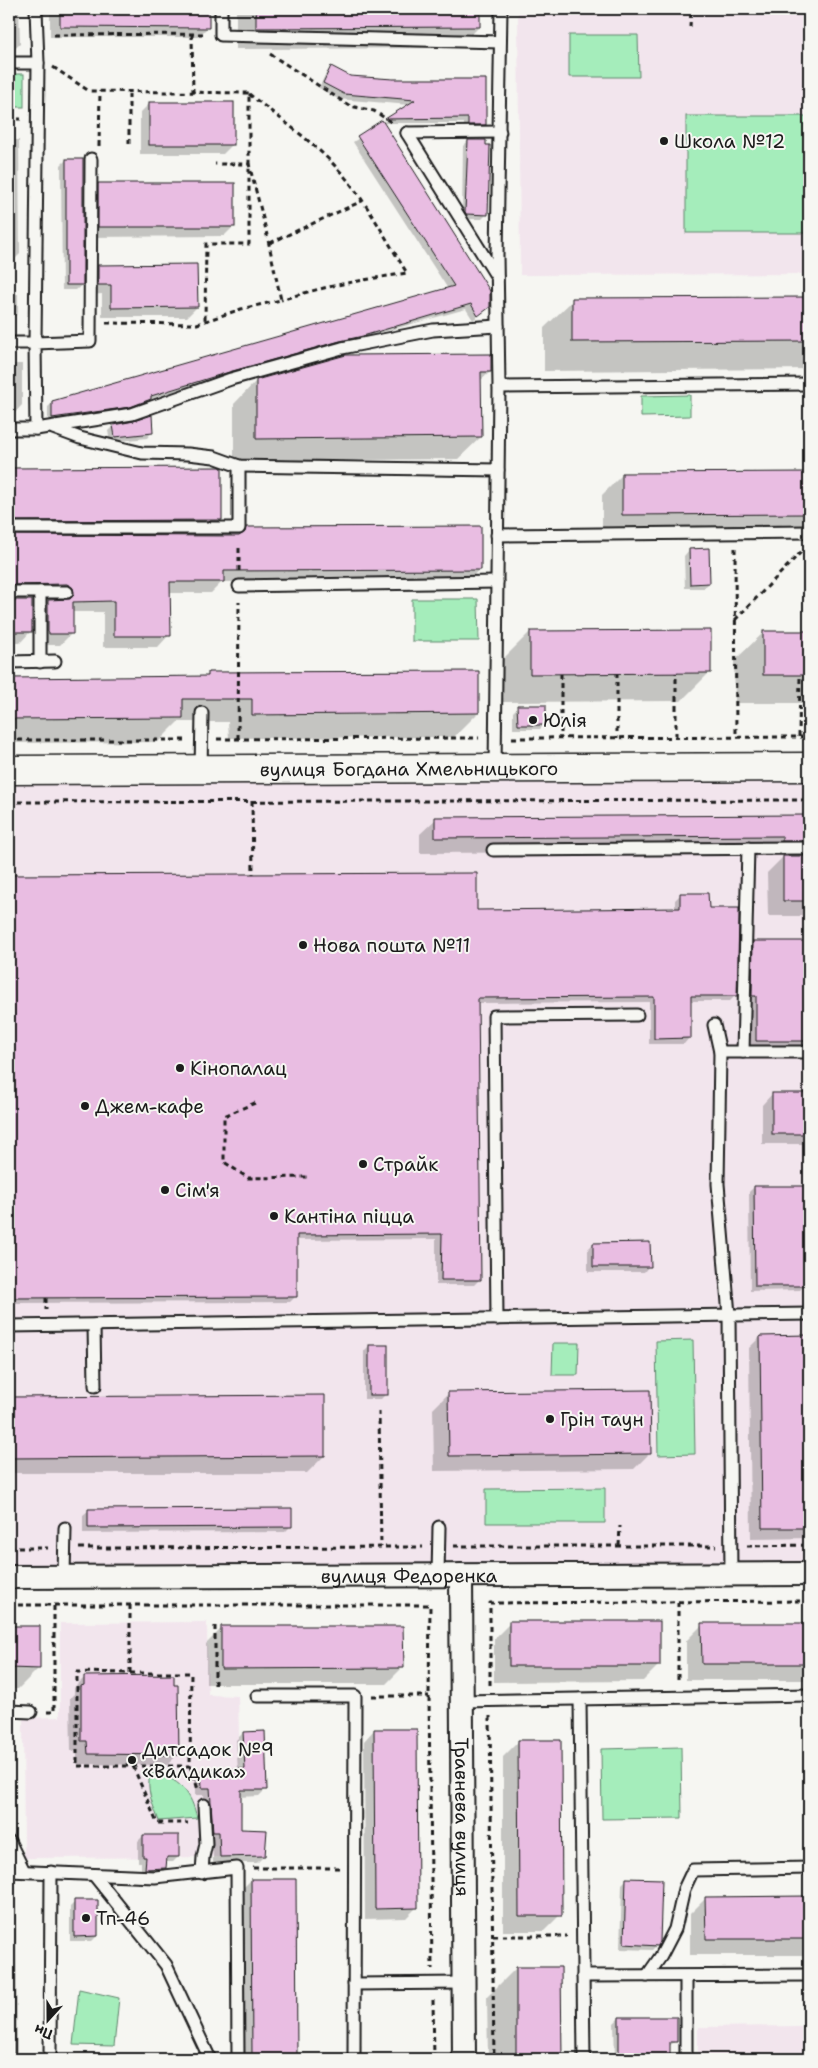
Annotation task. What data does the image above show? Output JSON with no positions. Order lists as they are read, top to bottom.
{
  "streets": {
    "street": ["вулиця Богдана Хмельницького", "вулиця Федоренка", "Травнева вулиця"]
  },
  "crossings": [
    ["вулиця Федоренка", "Травнева вулиця"]
  ],
  "places": [
    "Школа №12",
    "Юлія",
    "Нова пошта №11",
    "Кінопалац",
    "Джем-кафе",
    "Страйк",
    "Сім'я",
    "Кантіна піцца",
    "Грін таун",
    "Дитсадок №9 «Валдика»",
    "Тп-46"
  ],
  "north": "bottom"
}
